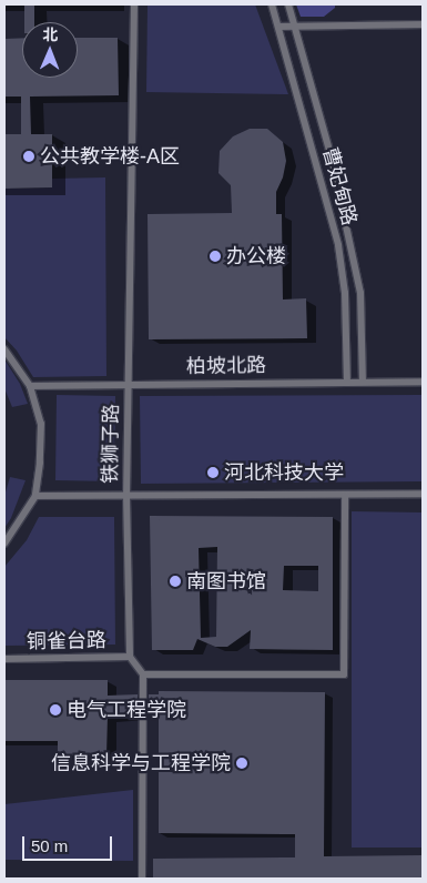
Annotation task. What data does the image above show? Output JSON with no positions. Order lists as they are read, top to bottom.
{
  "streets": {
    "lane": [
      "曹妃甸路",
      "柏坡北路",
      "铁狮子路",
      "铜雀台路"
    ]
  },
  "crossings": [
    ["曹妃甸路", "柏坡北路"],
    ["柏坡北路", "铁狮子路"],
    ["铁狮子路", "铜雀台路"]
  ],
  "places": [
    "公共教学楼-A区",
    "办公楼",
    "河北科技大学",
    "南图书馆",
    "电气工程学院",
    "信息科学与工程学院"
  ],
  "scale_bar": "50 m",
  "north": "top"
}
